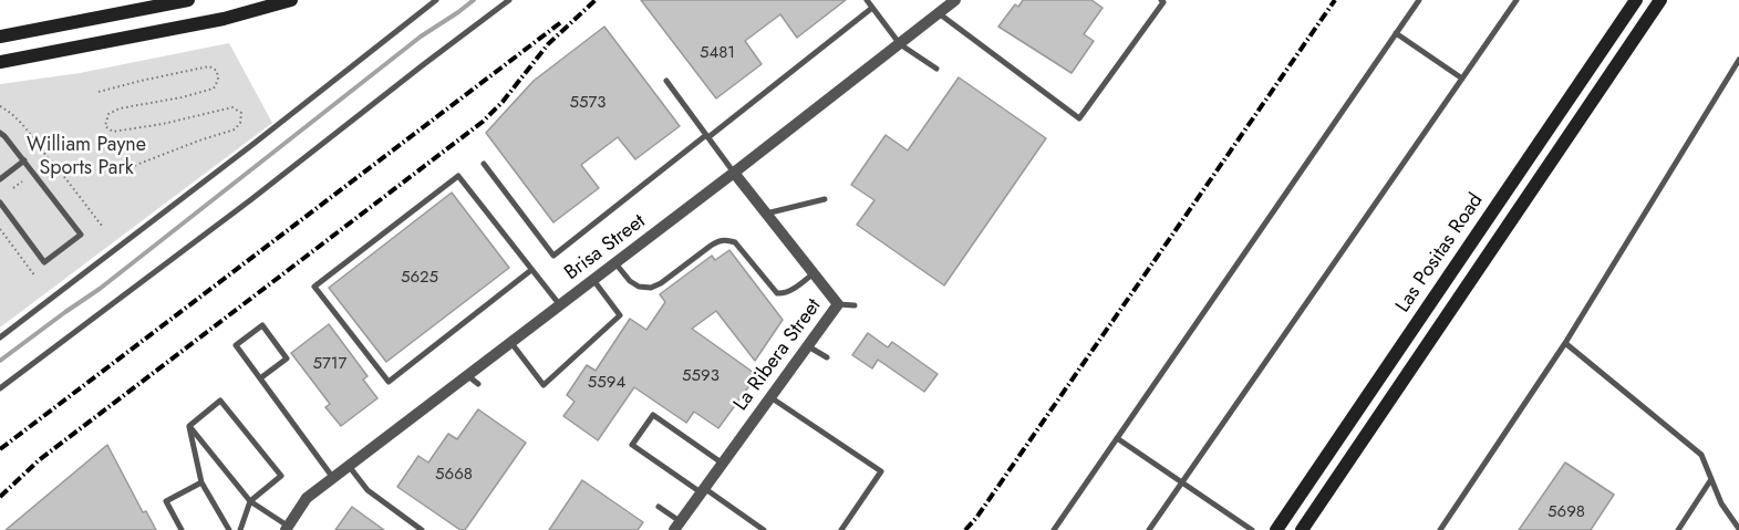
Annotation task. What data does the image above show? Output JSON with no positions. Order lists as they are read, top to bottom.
{
  "streets": {
    "main road": ["Las Positas Road"],
    "street": ["Brisa Street", "La Ribera Street"]
  },
  "crossings": [
    ["Brisa Street", "La Ribera Street"]
  ],
  "parks": ["William Payne Sports Park"],
  "house_numbers": [
    "5481",
    "5573",
    "5625",
    "5717",
    "5593",
    "5594",
    "5668",
    "5698"
  ]
}
